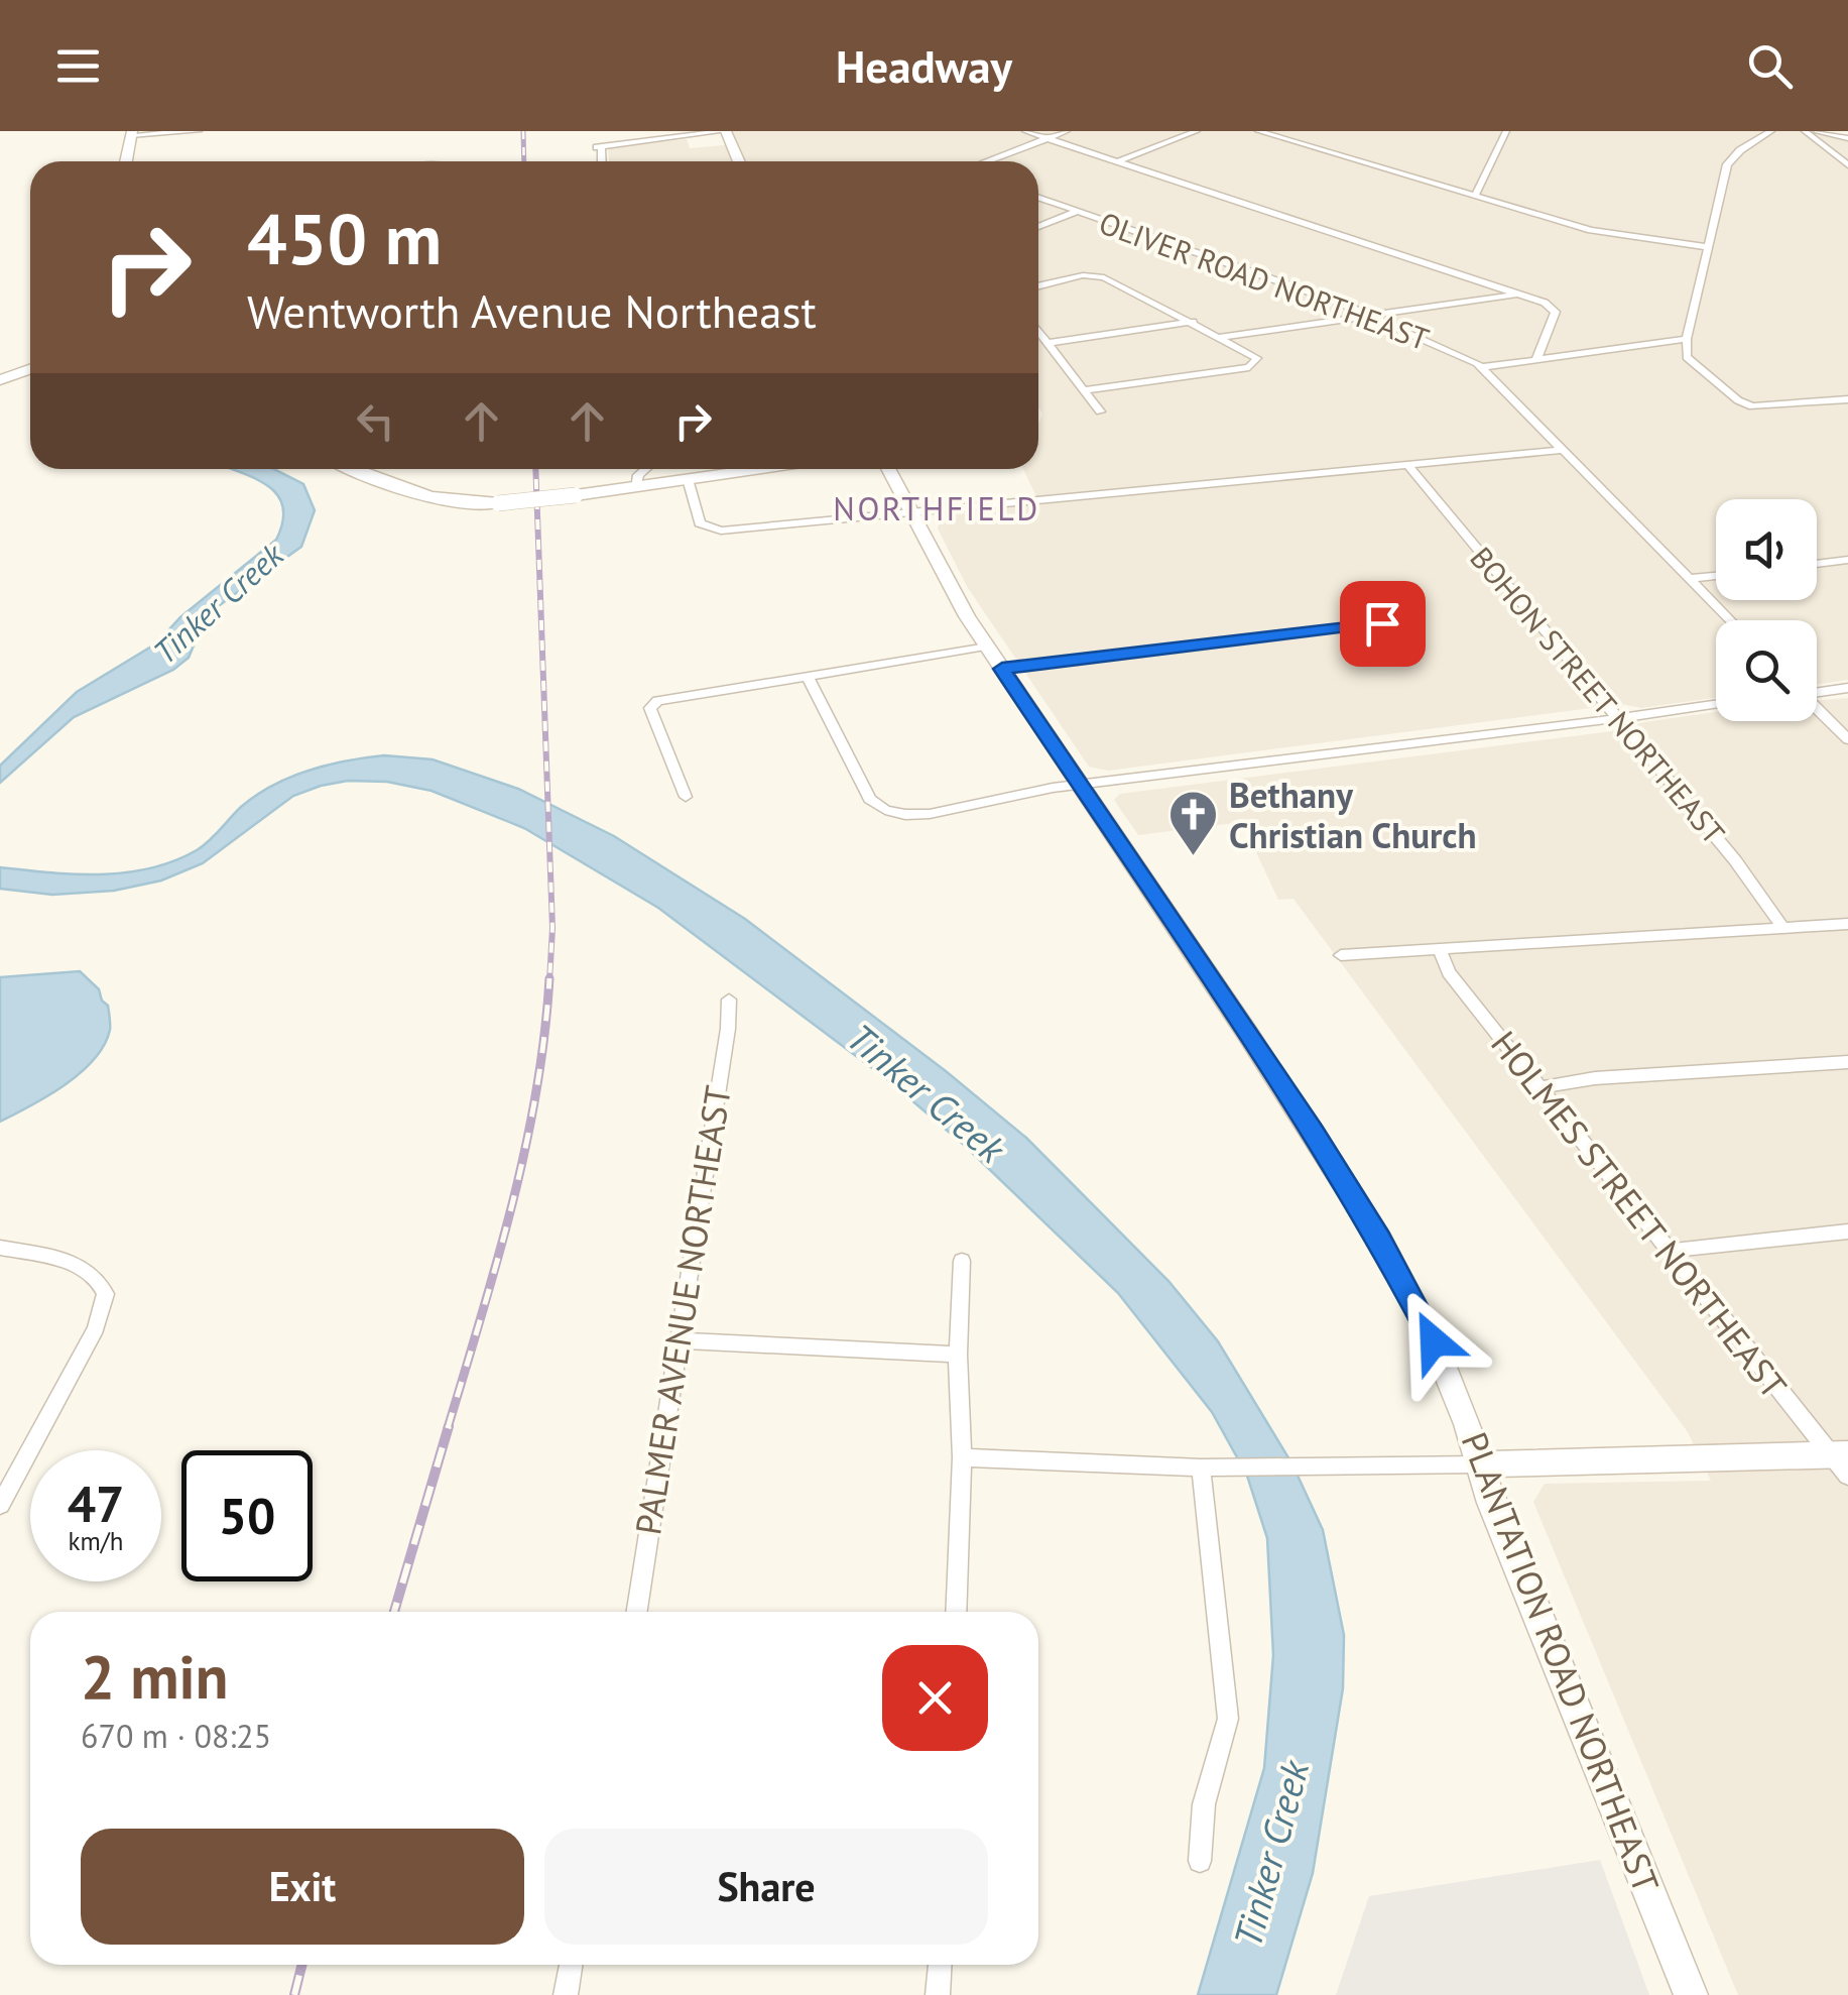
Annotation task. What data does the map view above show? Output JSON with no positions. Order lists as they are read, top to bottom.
{
  "streets": {
    "main road": ["PLANTATION ROAD NORTHEAST"],
    "street": [
      "OLIVER ROAD NORTHEAST",
      "BOHON STREET NORTHEAST",
      "HOLMES STREET NORTHEAST",
      "PALMER AVENUE NORTHEAST"
    ]
  },
  "districts": ["NORTHFIELD"],
  "water": ["Tinker Creek"],
  "places": {
    "church": ["Bethany Christian Church"]
  },
  "page": {
    "header": "Headway",
    "turn": ["450 m", "Wentworth Avenue Northeast"],
    "speed": "47 km/h",
    "limit": "50",
    "heading": ["2 min", "670 m · 08:25"],
    "buttons": ["Exit", "Share"]
  }
}
